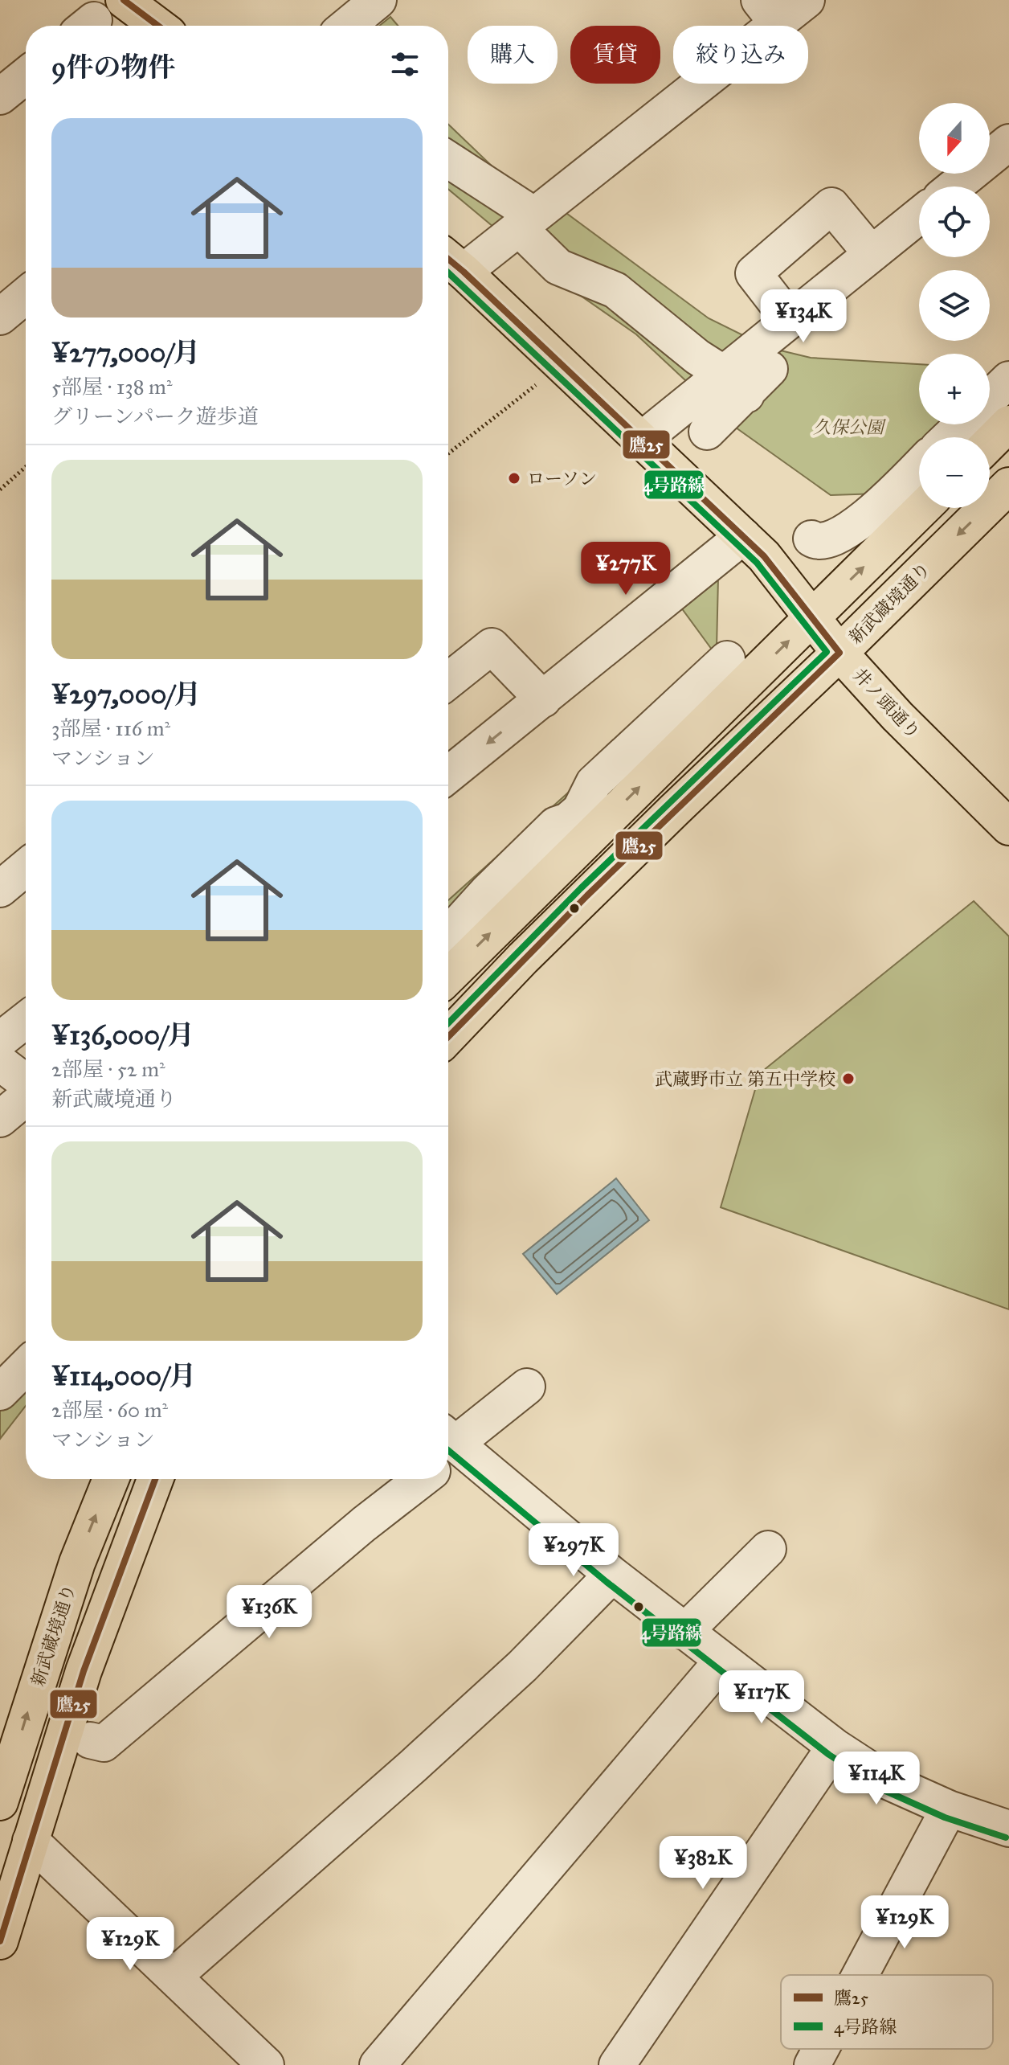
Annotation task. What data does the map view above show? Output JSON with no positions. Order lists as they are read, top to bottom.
{
  "streets": {
    "main road": ["新武蔵境通り", "井ノ頭通り"]
  },
  "crossings": [
    ["新武蔵境通り", "井ノ頭通り"]
  ],
  "parks": ["久保公園"],
  "places": ["ローソン", "武蔵野市立 第五中学校"],
  "lines": ["transit line 鷹25", "transit line 4号路線"],
  "legend": ["鷹25", "4号路線"],
  "north": "bottom",
  "page": {
    "chip": ["購入", "賃貸", "絞り込み"],
    "heading": "9件の物件",
    "map_buttons": ["+", "−"],
    "list": [
      {
        "name": "¥277,000/月",
        "note": "5部屋 · 138 m² · グリーンパーク遊歩道"
      },
      {
        "name": "¥297,000/月",
        "note": "3部屋 · 116 m² · マンション"
      },
      {
        "name": "¥136,000/月",
        "note": "2部屋 · 52 m² · 新武蔵境通り"
      },
      {
        "name": "¥114,000/月",
        "note": "2部屋 · 60 m² · マンション"
      }
    ],
    "price": [
      "¥134K",
      "¥277K",
      "¥297K",
      "¥136K",
      "¥117K",
      "¥114K",
      "¥382K",
      "¥129K",
      "¥129K"
    ]
  }
}
